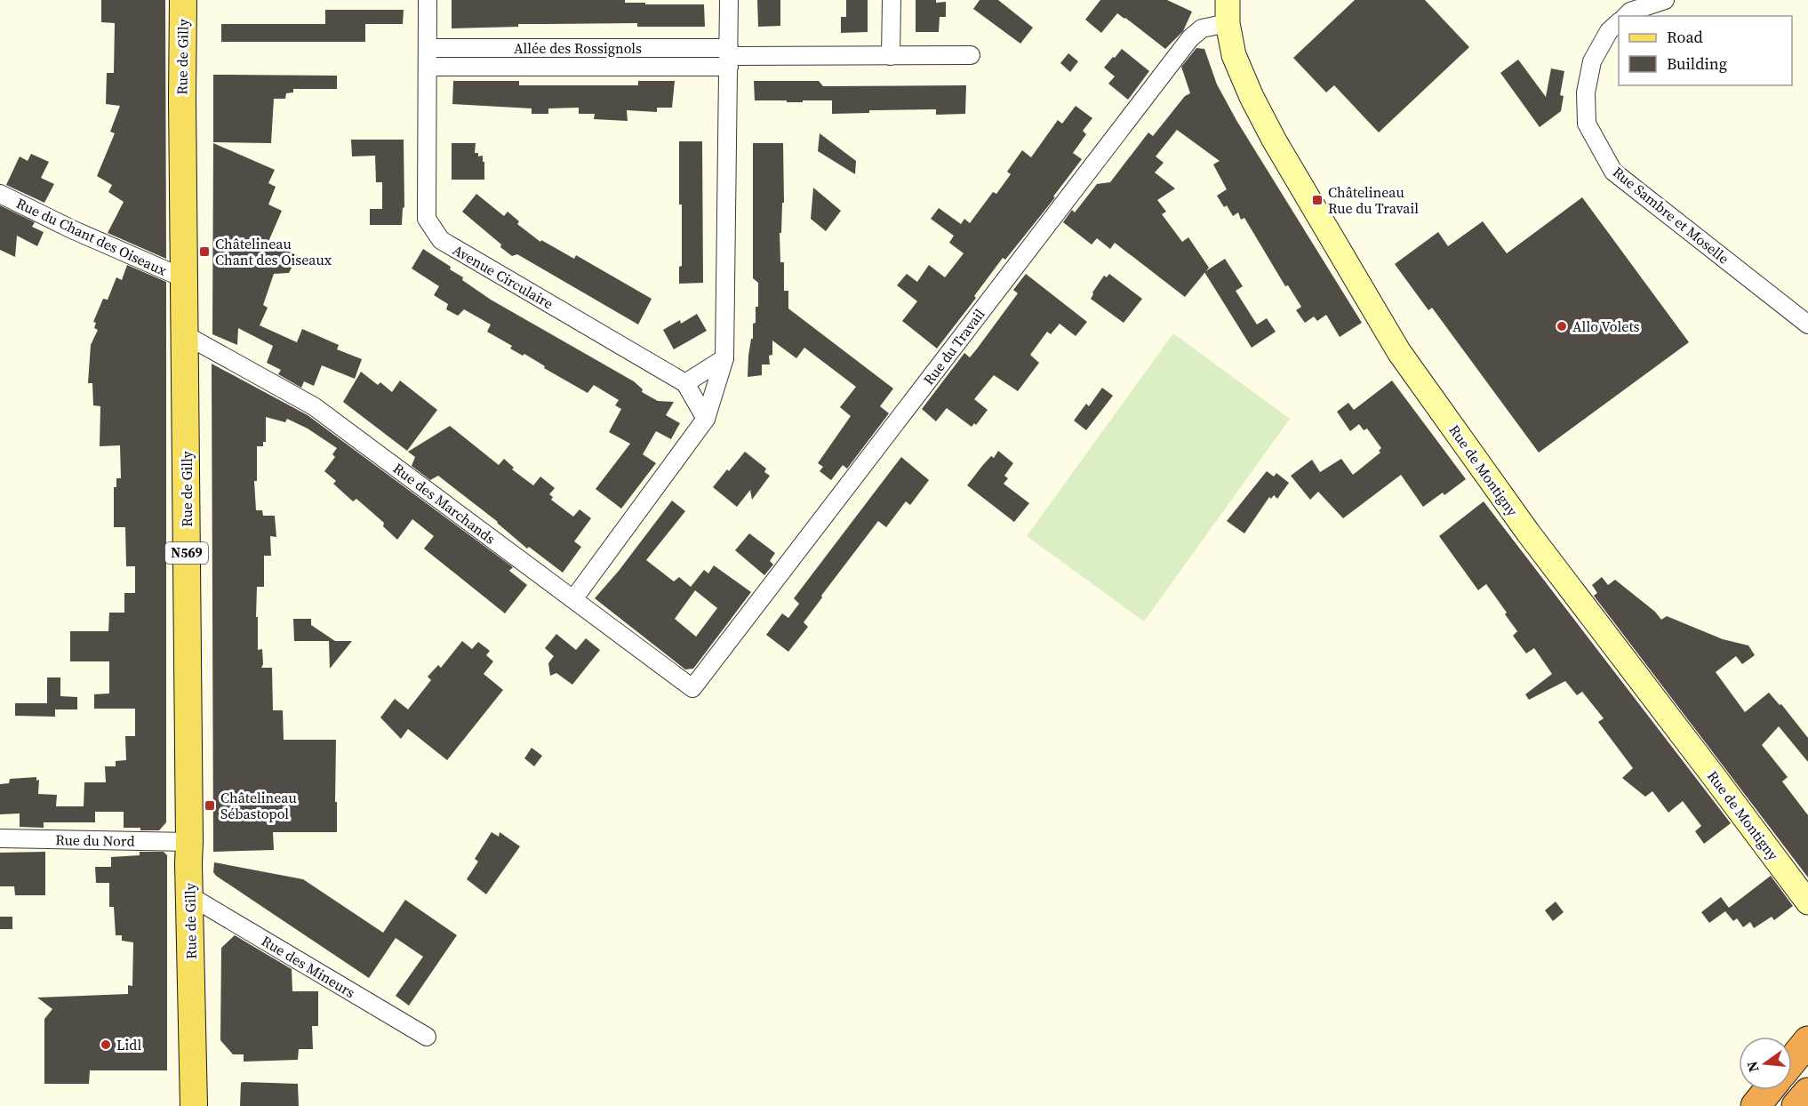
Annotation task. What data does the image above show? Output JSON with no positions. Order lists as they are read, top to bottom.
{
  "streets": {
    "main road": ["Rue de Gilly", "Rue de Montigny", "N569"],
    "street": [
      "Allée des Rossignols",
      "Rue Sambre et Moselle",
      "Rue du Chant des Oiseaux",
      "Avenue Circulaire",
      "Rue du Travail",
      "Rue des Marchands",
      "Rue du Nord",
      "Rue des Mineurs"
    ]
  },
  "crossings": [
    ["Allée des Rossignols", "Avenue Circulaire"],
    ["Rue de Gilly", "Rue du Chant des Oiseaux"],
    ["Rue de Gilly", "Rue des Marchands"],
    ["Rue de Gilly", "Rue du Nord"],
    ["Rue de Gilly", "Rue des Mineurs"],
    ["Rue du Travail", "Rue de Montigny"],
    ["Rue du Travail", "Rue des Marchands"]
  ],
  "places": {
    "transit": ["Châtelineau Rue du Travail", "Châtelineau Chant des Oiseaux", "Châtelineau Sébastopol"],
    "other": ["Allo Volets", "Lidl"]
  },
  "legend": ["Road", "Building"],
  "north": "left"
}
